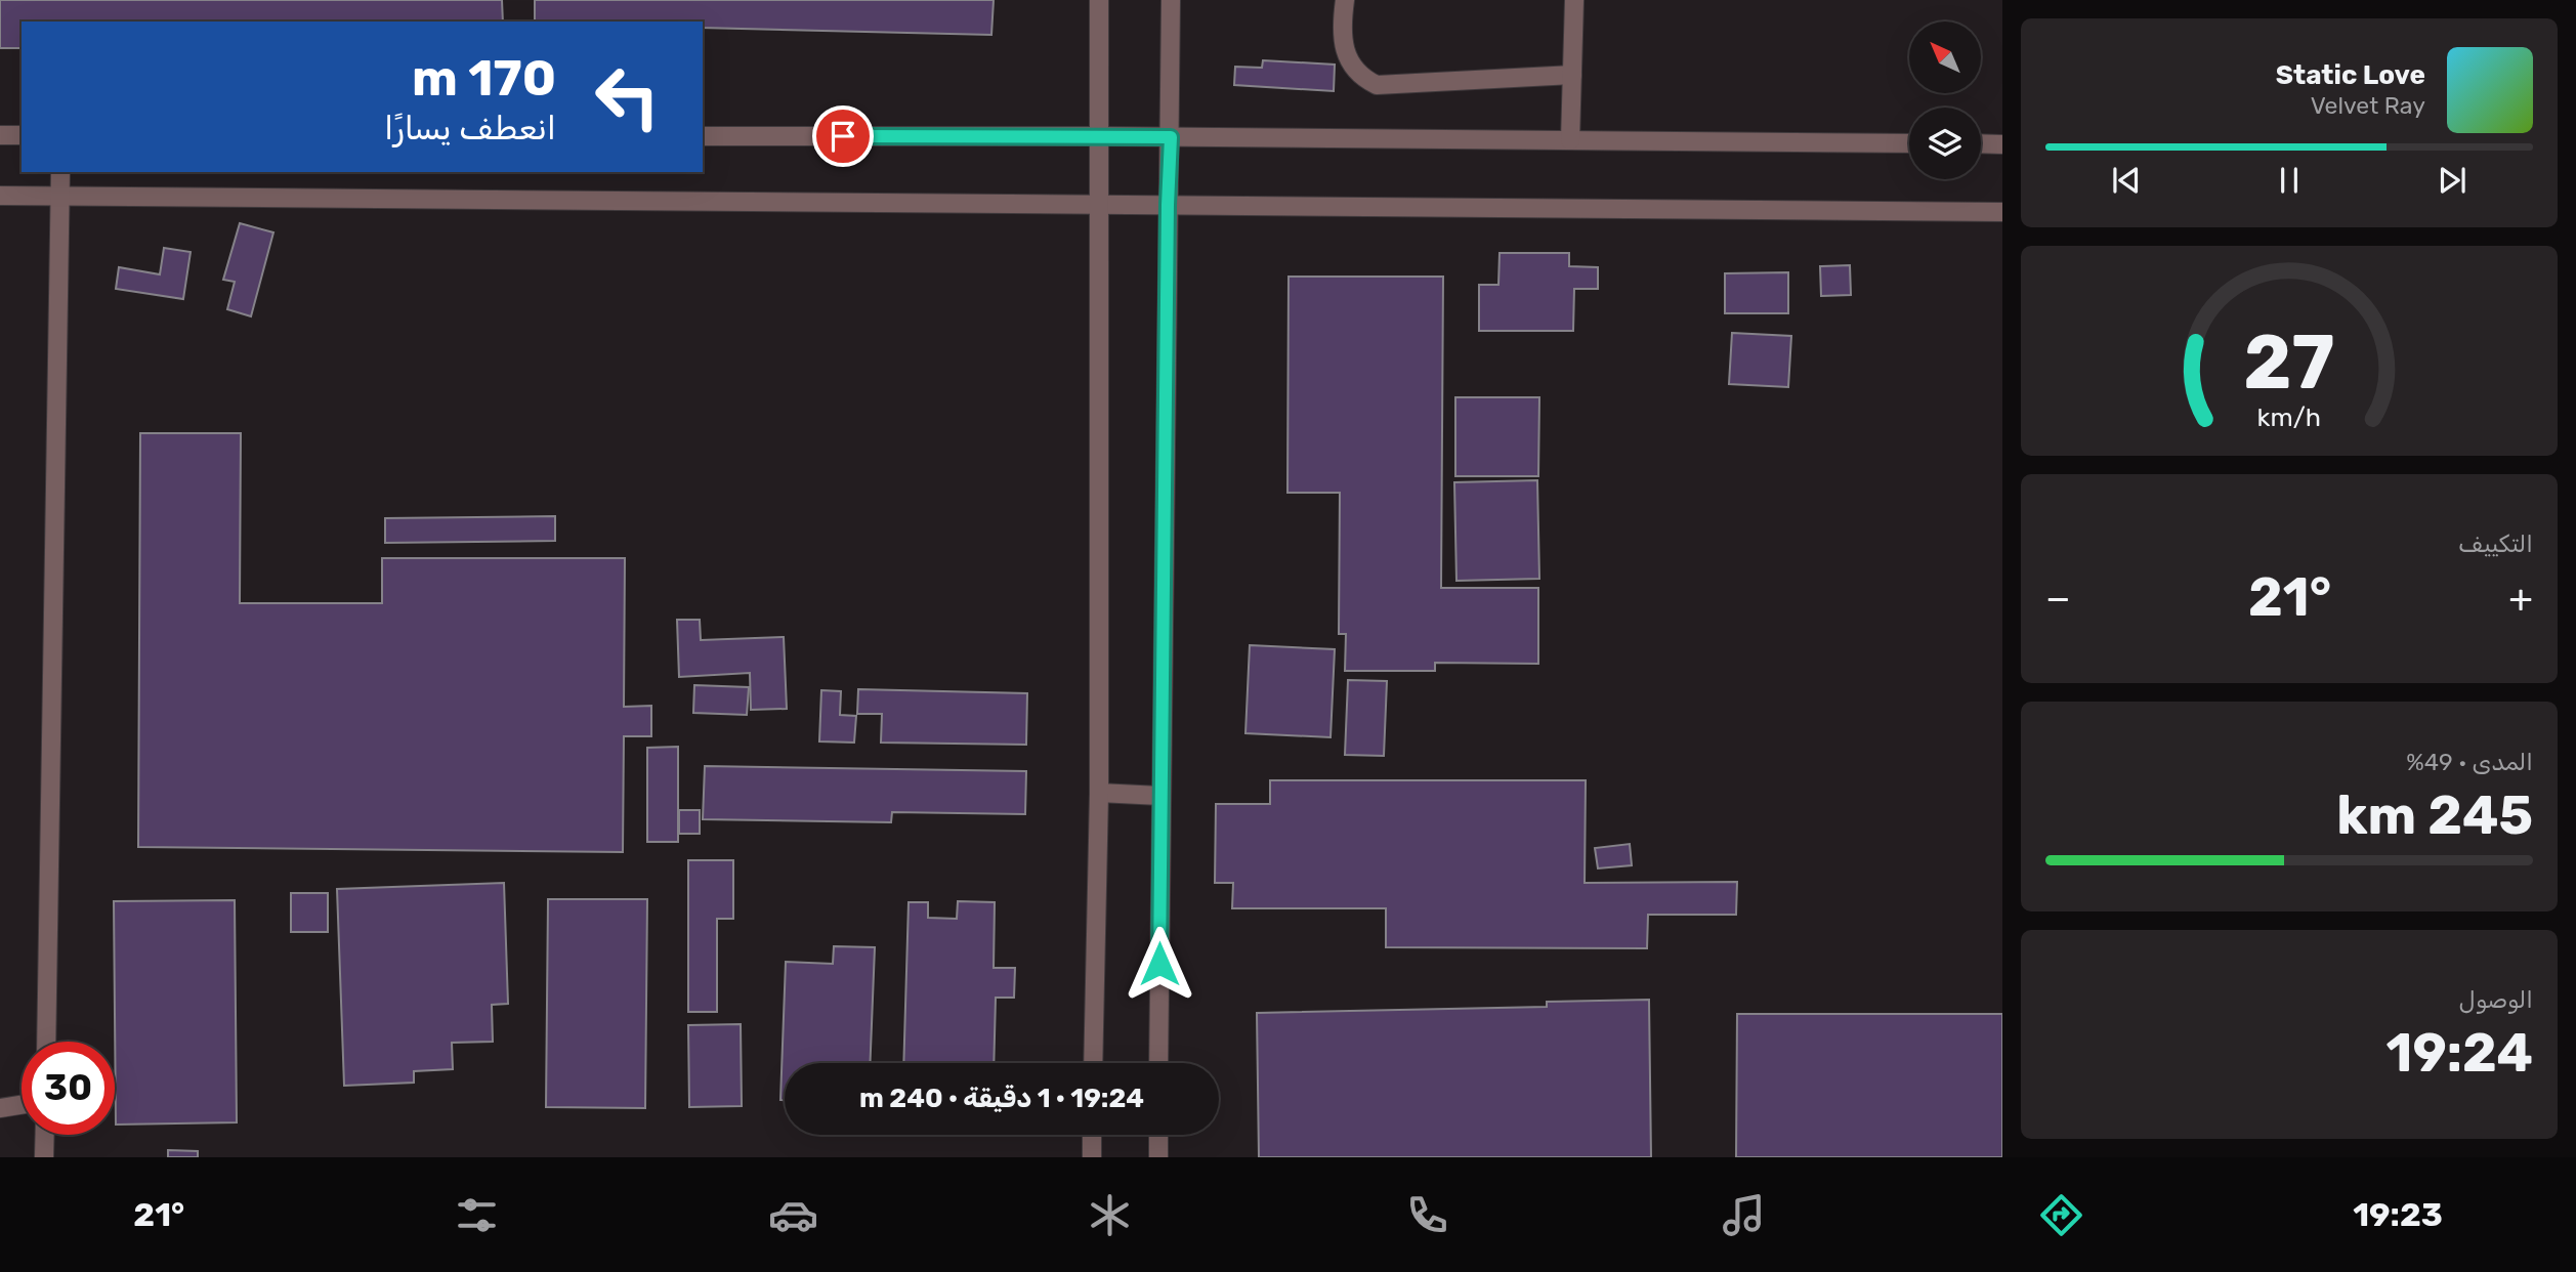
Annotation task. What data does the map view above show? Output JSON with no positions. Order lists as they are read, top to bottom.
{
  "north": "top left",
  "page": {
    "turn": ["170 m", "انعطف يسارًا"],
    "song": ["Static Love", "Velvet Ray"],
    "tile": [
      "التكييف",
      ["المدى · 49%", "245 km"],
      ["الوصول", "19:24"]
    ],
    "heat": ["−", "21°", "+"],
    "limit": "30",
    "trip": "19:24 · 1 دقيقة · 240 m",
    "tabs": ["19:23", "21°"],
    "gauge": ["27", "km/h"]
  }
}
